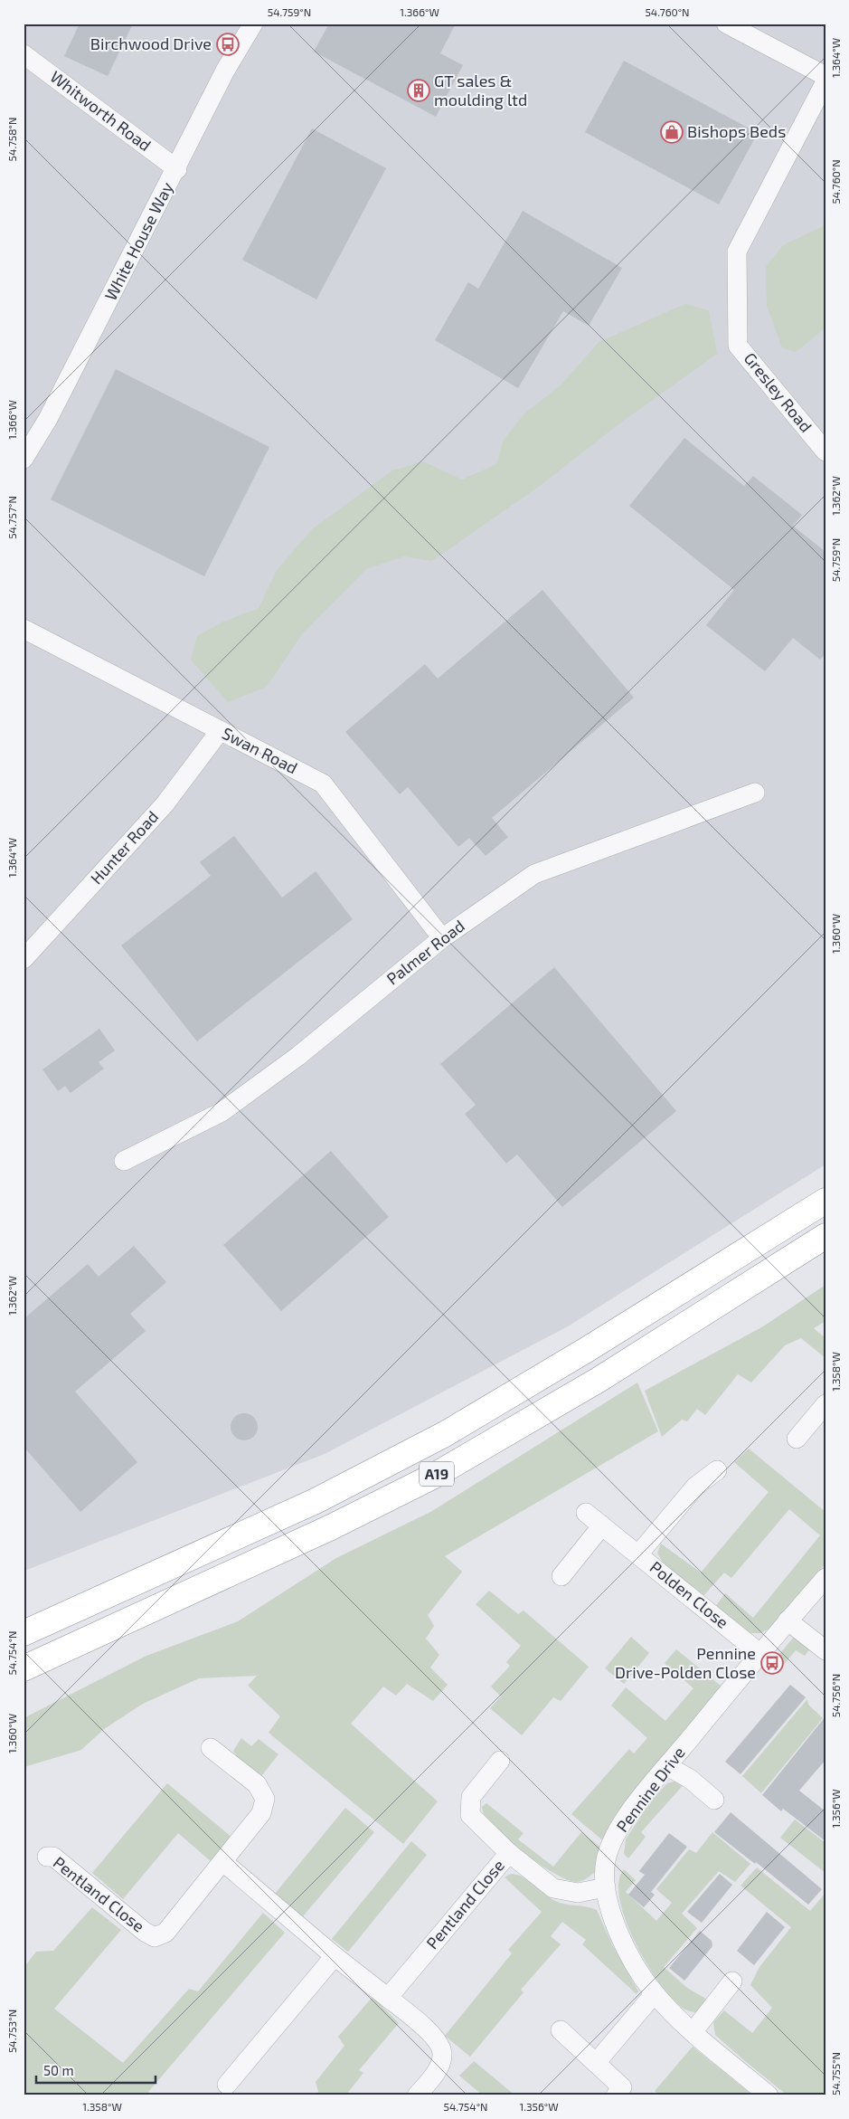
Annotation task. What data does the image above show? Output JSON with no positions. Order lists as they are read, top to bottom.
{
  "streets": {
    "highway": ["A19"],
    "street": [
      "Whitworth Road",
      "White House Way",
      "Gresley Road",
      "Swan Road",
      "Hunter Road",
      "Palmer Road",
      "Polden Close",
      "Pennine Drive",
      "Pentland Close"
    ]
  },
  "crossings": [
    ["Whitworth Road", "White House Way"],
    ["Swan Road", "Hunter Road"],
    ["Swan Road", "Palmer Road"],
    ["Polden Close", "Pennine Drive"],
    ["Pennine Drive", "Pentland Close"]
  ],
  "places": {
    "bus stop": ["Birchwood Drive", "Pennine Drive-Polden Close"],
    "building": ["GT sales & moulding ltd"],
    "shop": ["Bishops Beds"]
  },
  "scale_bar": "50 m",
  "coordinates": [
    "54.759°N",
    "1.366°W",
    "54.760°N",
    "1.364°W",
    "54.758°N",
    "1.362°W",
    "54.757°N",
    "1.360°W",
    "1.358°W",
    "54.754°N",
    "54.756°N",
    "1.356°W",
    "54.753°N",
    "54.755°N"
  ]
}
